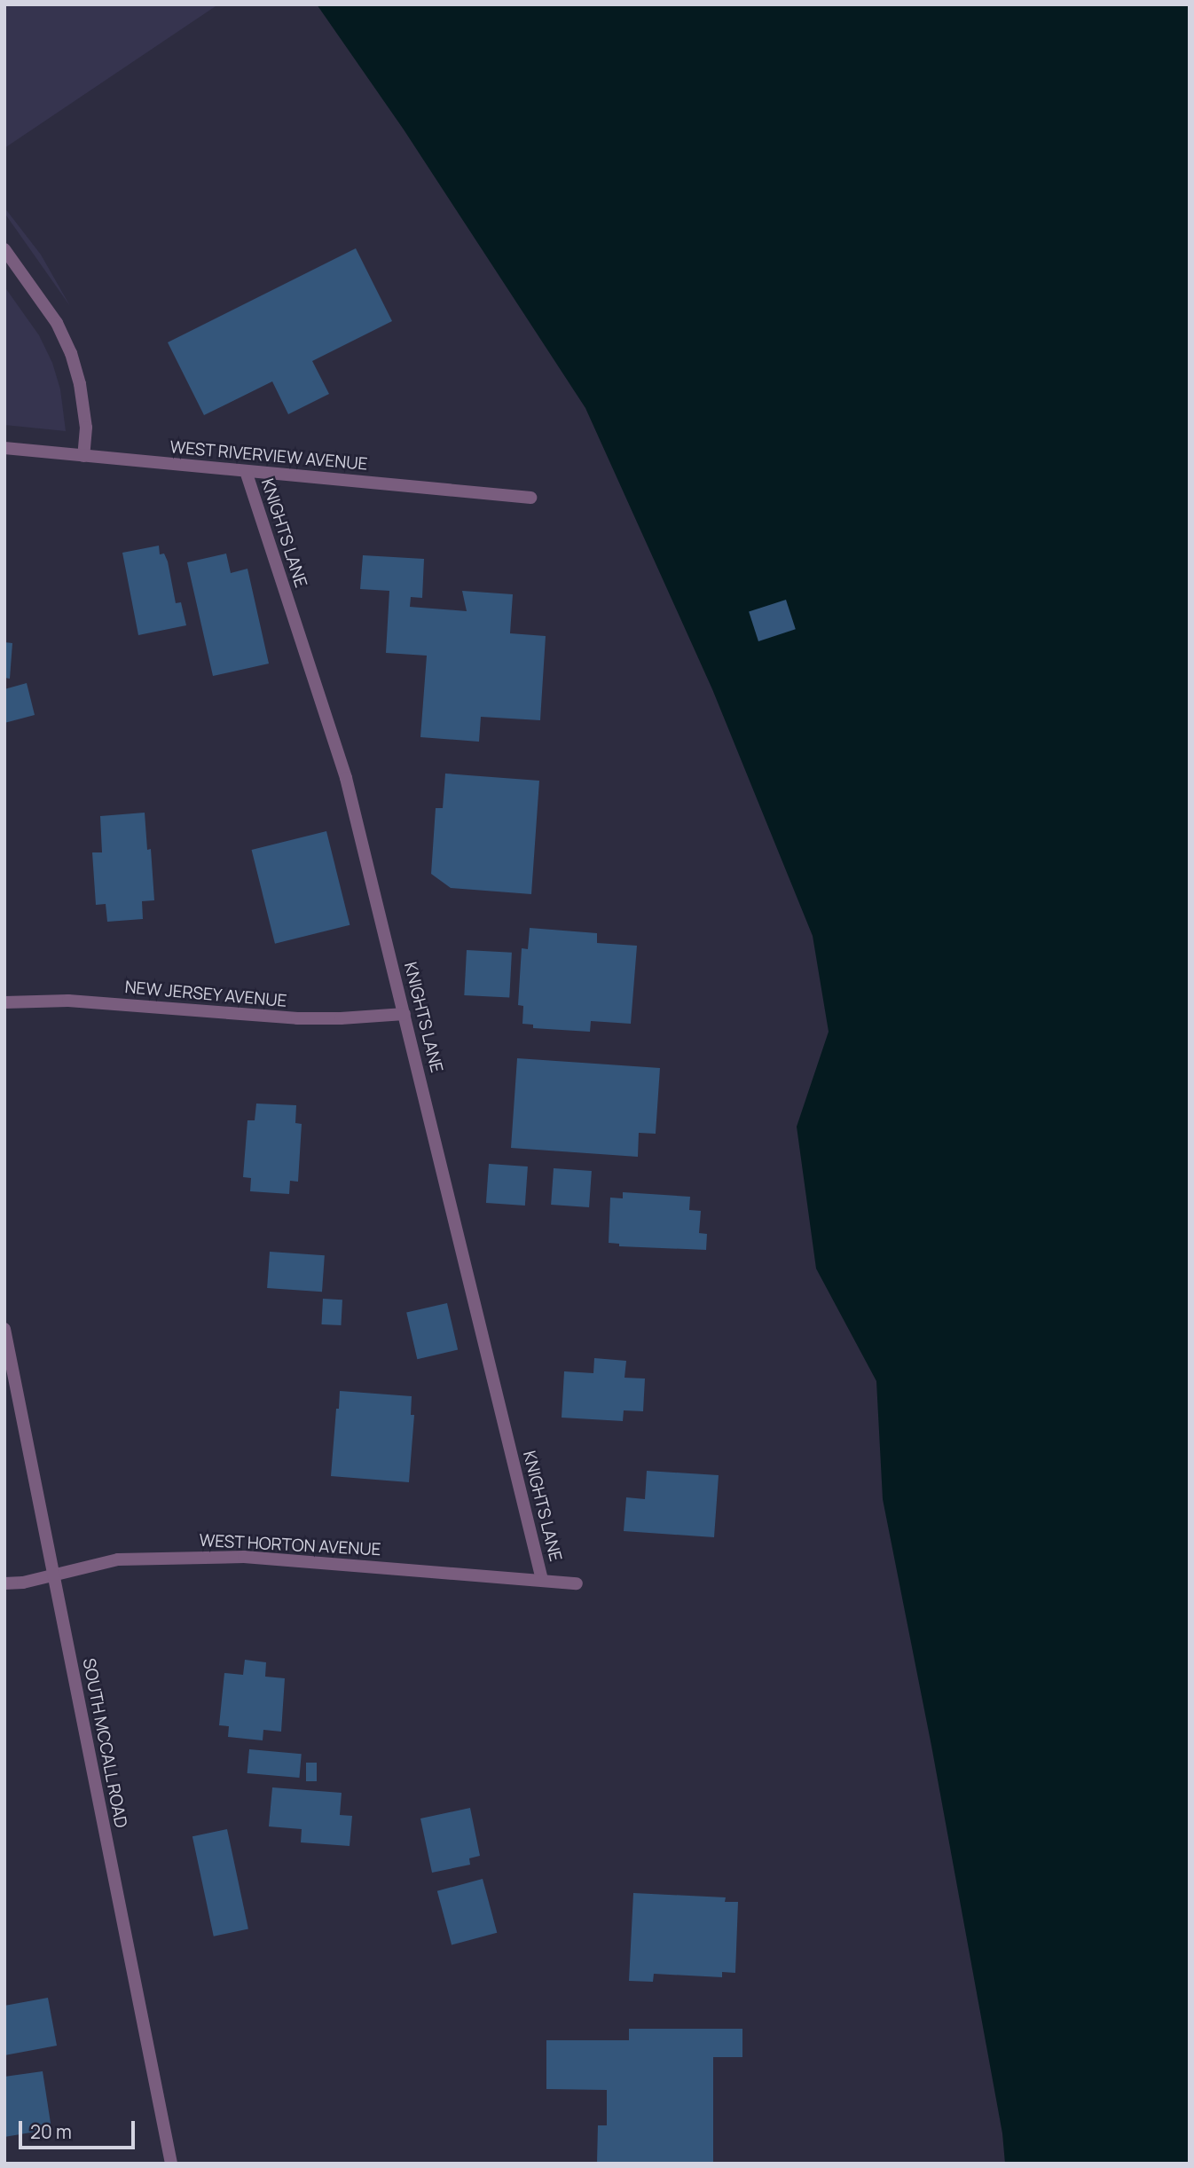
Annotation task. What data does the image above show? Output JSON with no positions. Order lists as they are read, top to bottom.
{
  "streets": {
    "street": [
      "WEST RIVERVIEW AVENUE",
      "KNIGHTS LANE",
      "NEW JERSEY AVENUE",
      "WEST HORTON AVENUE",
      "SOUTH MCCALL ROAD"
    ]
  },
  "crossings": [
    ["WEST RIVERVIEW AVENUE", "KNIGHTS LANE"],
    ["KNIGHTS LANE", "NEW JERSEY AVENUE"],
    ["KNIGHTS LANE", "WEST HORTON AVENUE"],
    ["WEST HORTON AVENUE", "SOUTH MCCALL ROAD"]
  ],
  "scale_bar": "20 m"
}
